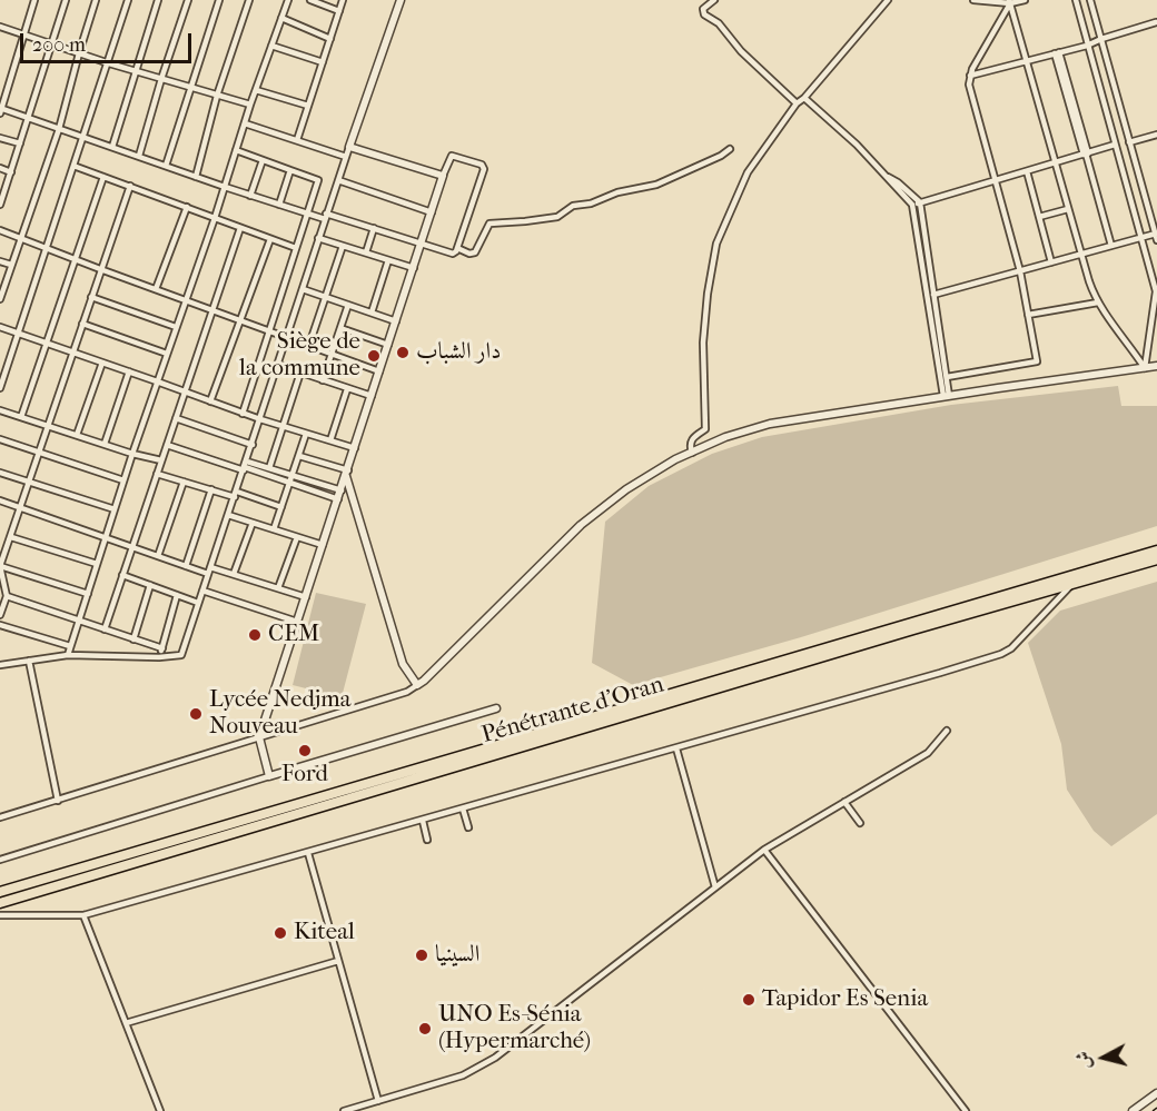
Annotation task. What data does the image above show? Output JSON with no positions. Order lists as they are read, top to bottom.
{
  "streets": {
    "highway": ["Pénétrante d'Oran"]
  },
  "places": [
    "دار الشباب",
    "Siège de la commune",
    "CEM",
    "Lycée Nedjma Nouveau",
    "Ford",
    "Kiteal",
    "السينيا",
    "Tapidor Es Senia",
    "UNO Es-Sénia (Hypermarché)"
  ],
  "scale_bar": "200 m",
  "north": "left"
}
